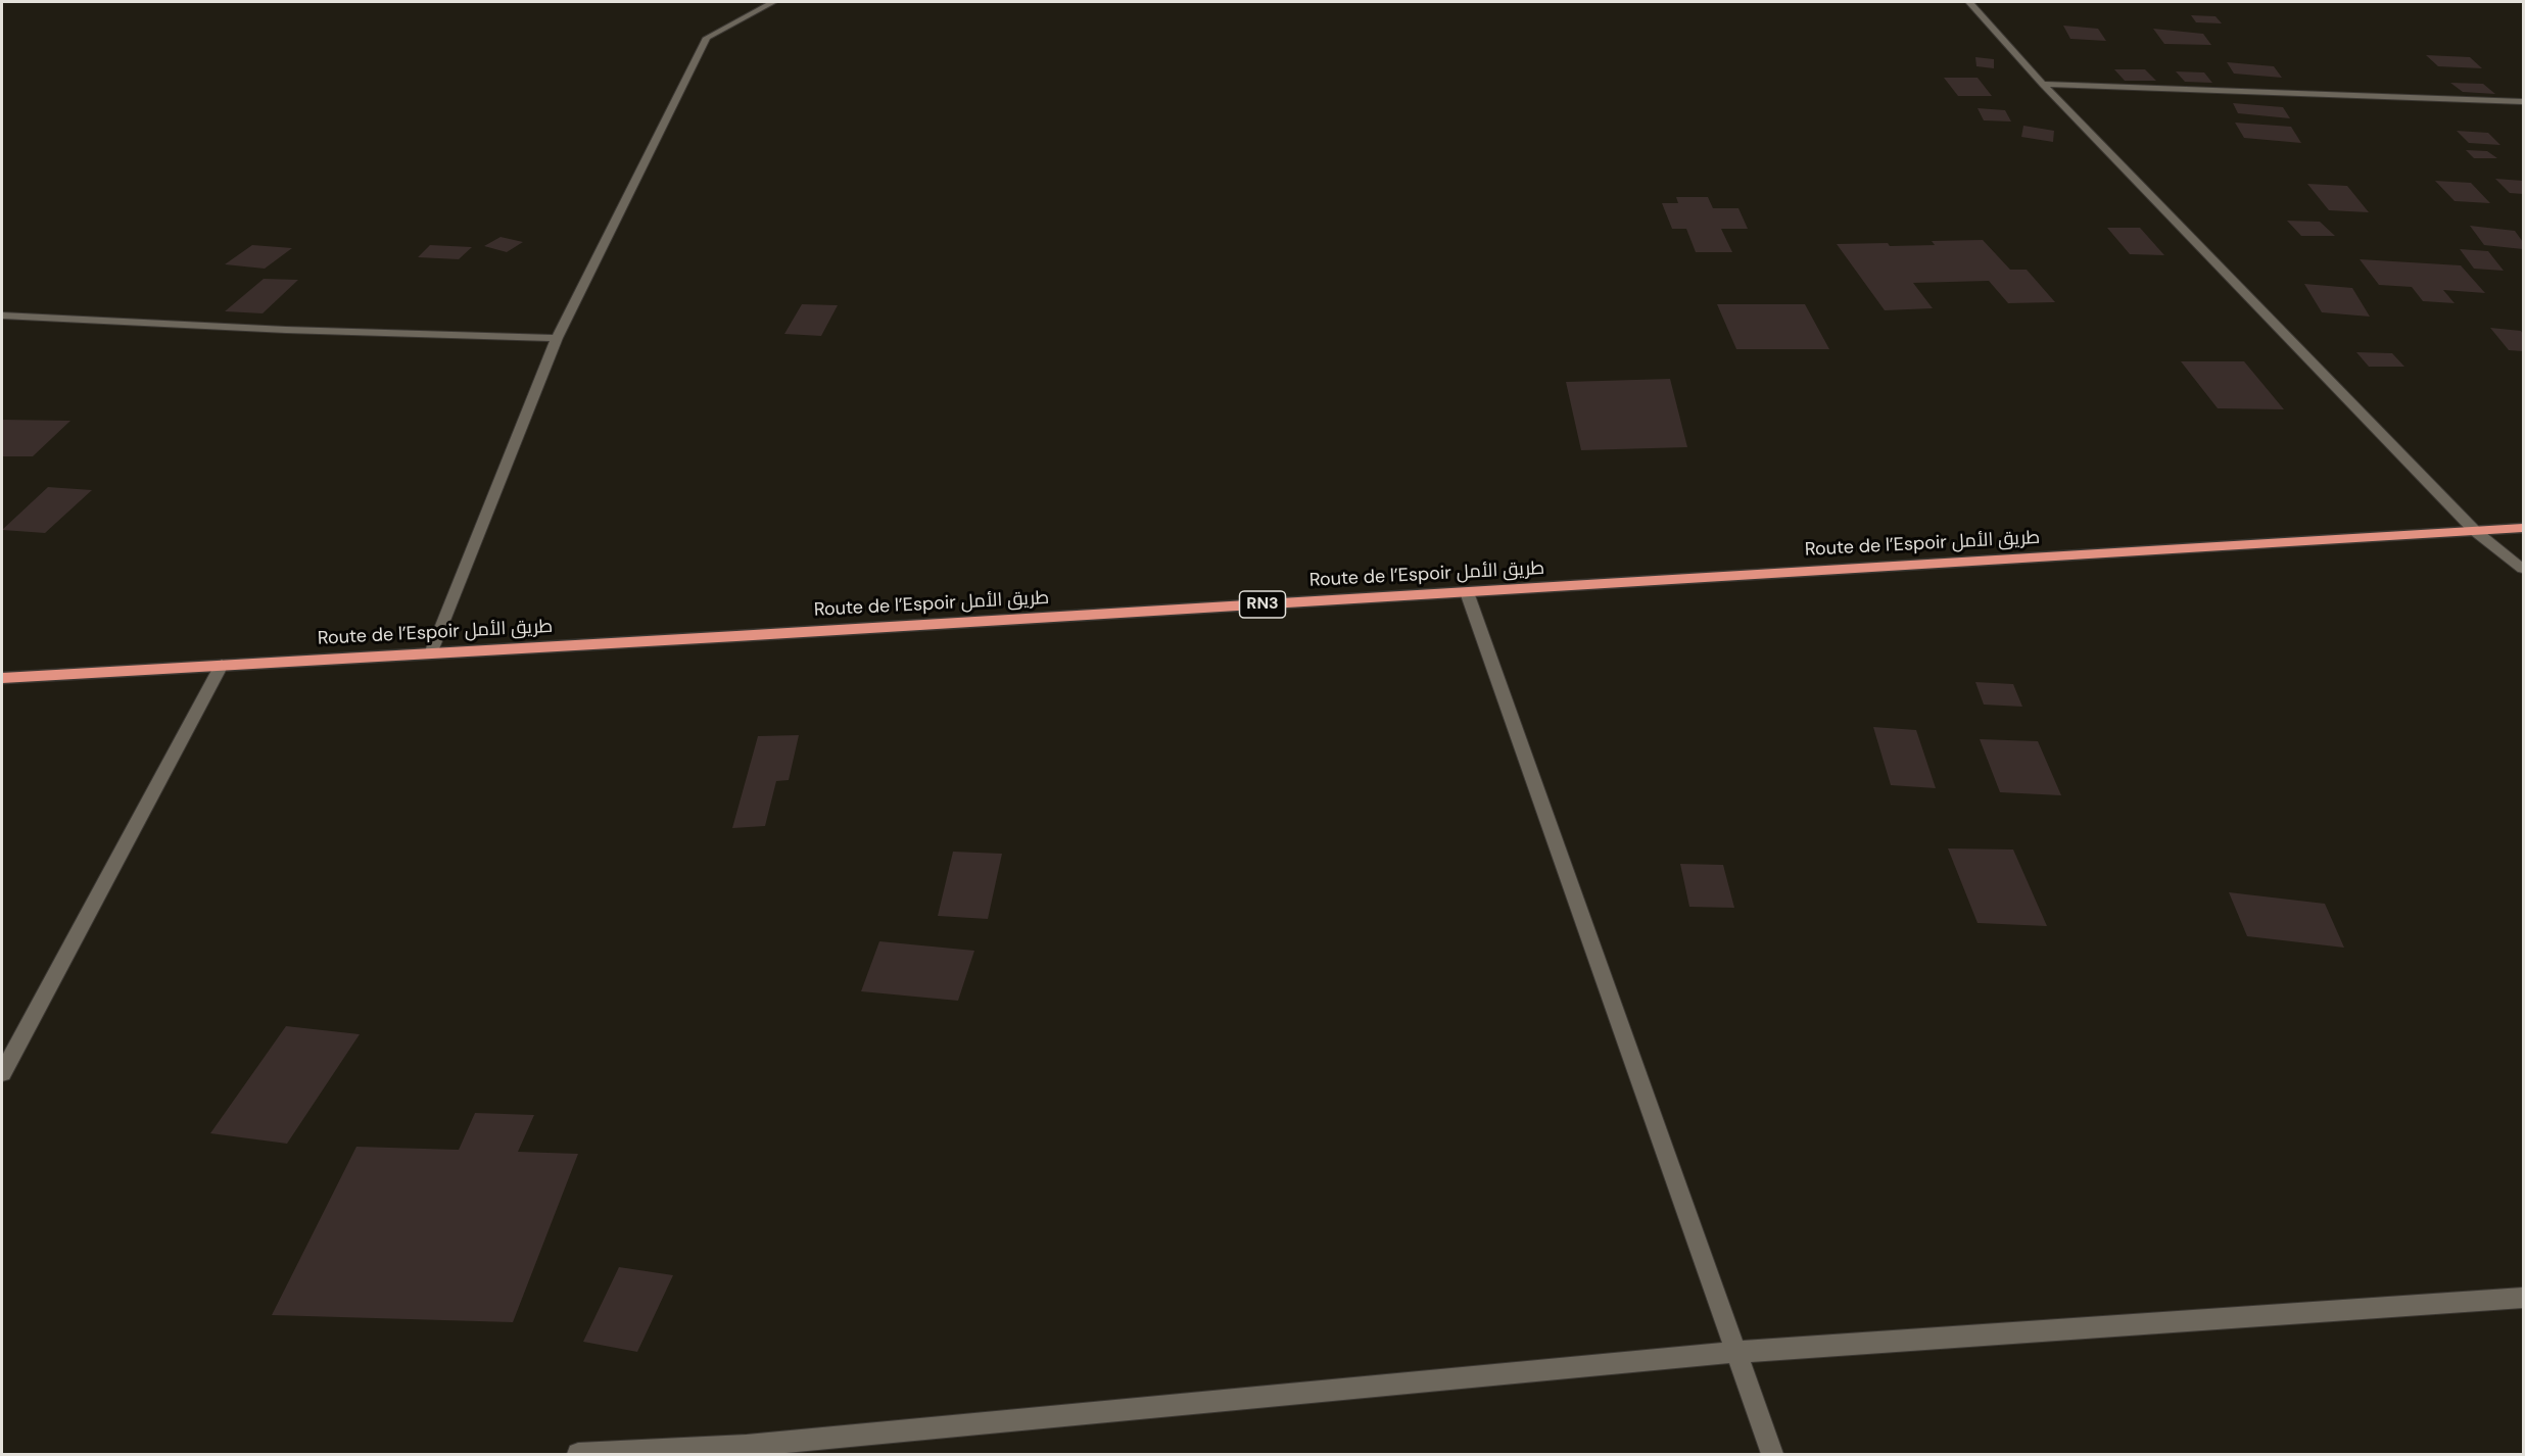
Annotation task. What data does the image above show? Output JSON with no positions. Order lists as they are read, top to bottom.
{
  "streets": {
    "highway": ["Route de l’Espoir طريق الأمل", "RN3"]
  }
}
